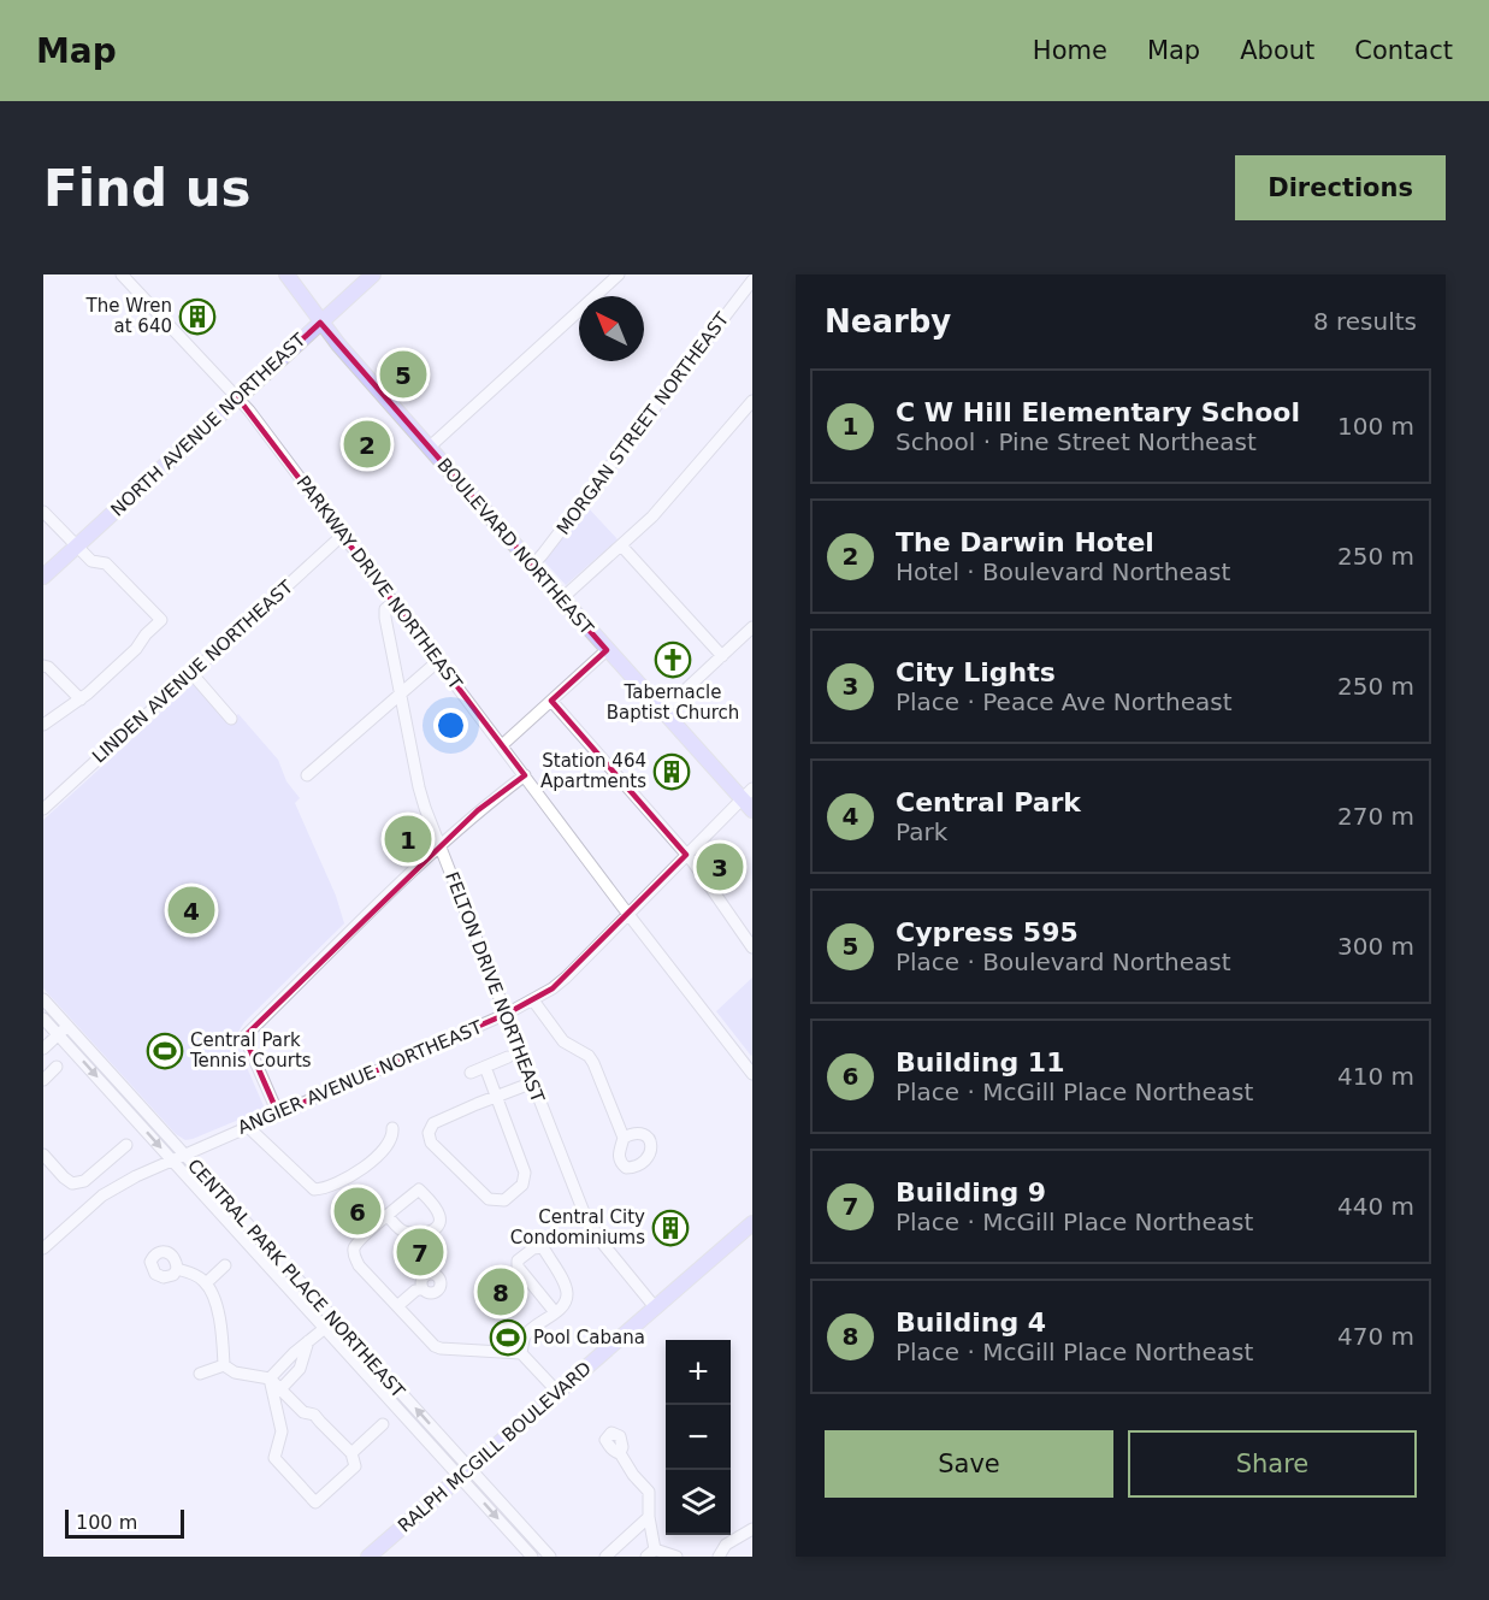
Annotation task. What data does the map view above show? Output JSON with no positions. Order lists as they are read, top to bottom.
{
  "streets": {
    "main road": ["NORTH AVENUE NORTHEAST", "BOULEVARD NORTHEAST", "RALPH MCGILL BOULEVARD"],
    "street": [
      "MORGAN STREET NORTHEAST",
      "PARKWAY DRIVE NORTHEAST",
      "LINDEN AVENUE NORTHEAST",
      "FELTON DRIVE NORTHEAST",
      "ANGIER AVENUE NORTHEAST",
      "CENTRAL PARK PLACE NORTHEAST"
    ]
  },
  "crossings": [
    ["MORGAN STREET NORTHEAST", "BOULEVARD NORTHEAST"],
    ["NORTH AVENUE NORTHEAST", "BOULEVARD NORTHEAST"],
    ["NORTH AVENUE NORTHEAST", "PARKWAY DRIVE NORTHEAST"],
    ["BOULEVARD NORTHEAST", "ANGIER AVENUE NORTHEAST"],
    ["PARKWAY DRIVE NORTHEAST", "LINDEN AVENUE NORTHEAST"],
    ["PARKWAY DRIVE NORTHEAST", "FELTON DRIVE NORTHEAST"],
    ["PARKWAY DRIVE NORTHEAST", "ANGIER AVENUE NORTHEAST"],
    ["FELTON DRIVE NORTHEAST", "ANGIER AVENUE NORTHEAST"],
    ["FELTON DRIVE NORTHEAST", "RALPH MCGILL BOULEVARD"],
    ["ANGIER AVENUE NORTHEAST", "CENTRAL PARK PLACE NORTHEAST"],
    ["CENTRAL PARK PLACE NORTHEAST", "RALPH MCGILL BOULEVARD"]
  ],
  "places": {
    "building": ["The Wren at 640", "Station 464 Apartments", "Central City Condominiums"],
    "church": ["Tabernacle Baptist Church"],
    "sports": ["Central Park Tennis Courts", "Pool Cabana"]
  },
  "scale_bar": "100 m",
  "north": "top left",
  "page": {
    "header": "Map",
    "nav": [
      "Home",
      "Map",
      "About",
      "Contact"
    ],
    "buttons": [
      "Directions",
      ["Save", "Share"]
    ],
    "title": "Find us",
    "heading": ["Nearby", "8 results"],
    "pins": [
      "5",
      "2",
      "1",
      "3",
      "4",
      "6",
      "7",
      "8"
    ],
    "list": [
      {
        "mark": "1",
        "name": "C W Hill Elementary School",
        "note": "School · Pine Street Northeast",
        "value": "100 m"
      },
      {
        "mark": "2",
        "name": "The Darwin Hotel",
        "note": "Hotel · Boulevard Northeast",
        "value": "250 m"
      },
      {
        "mark": "3",
        "name": "City Lights",
        "note": "Place · Peace Ave Northeast",
        "value": "250 m"
      },
      {
        "mark": "4",
        "name": "Central Park",
        "note": "Park",
        "value": "270 m"
      },
      {
        "mark": "5",
        "name": "Cypress 595",
        "note": "Place · Boulevard Northeast",
        "value": "300 m"
      },
      {
        "mark": "6",
        "name": "Building 11",
        "note": "Place · McGill Place Northeast",
        "value": "410 m"
      },
      {
        "mark": "7",
        "name": "Building 9",
        "note": "Place · McGill Place Northeast",
        "value": "440 m"
      },
      {
        "mark": "8",
        "name": "Building 4",
        "note": "Place · McGill Place Northeast",
        "value": "470 m"
      }
    ],
    "map_buttons": ["+", "−"],
    "scale": "100 m"
  }
}
